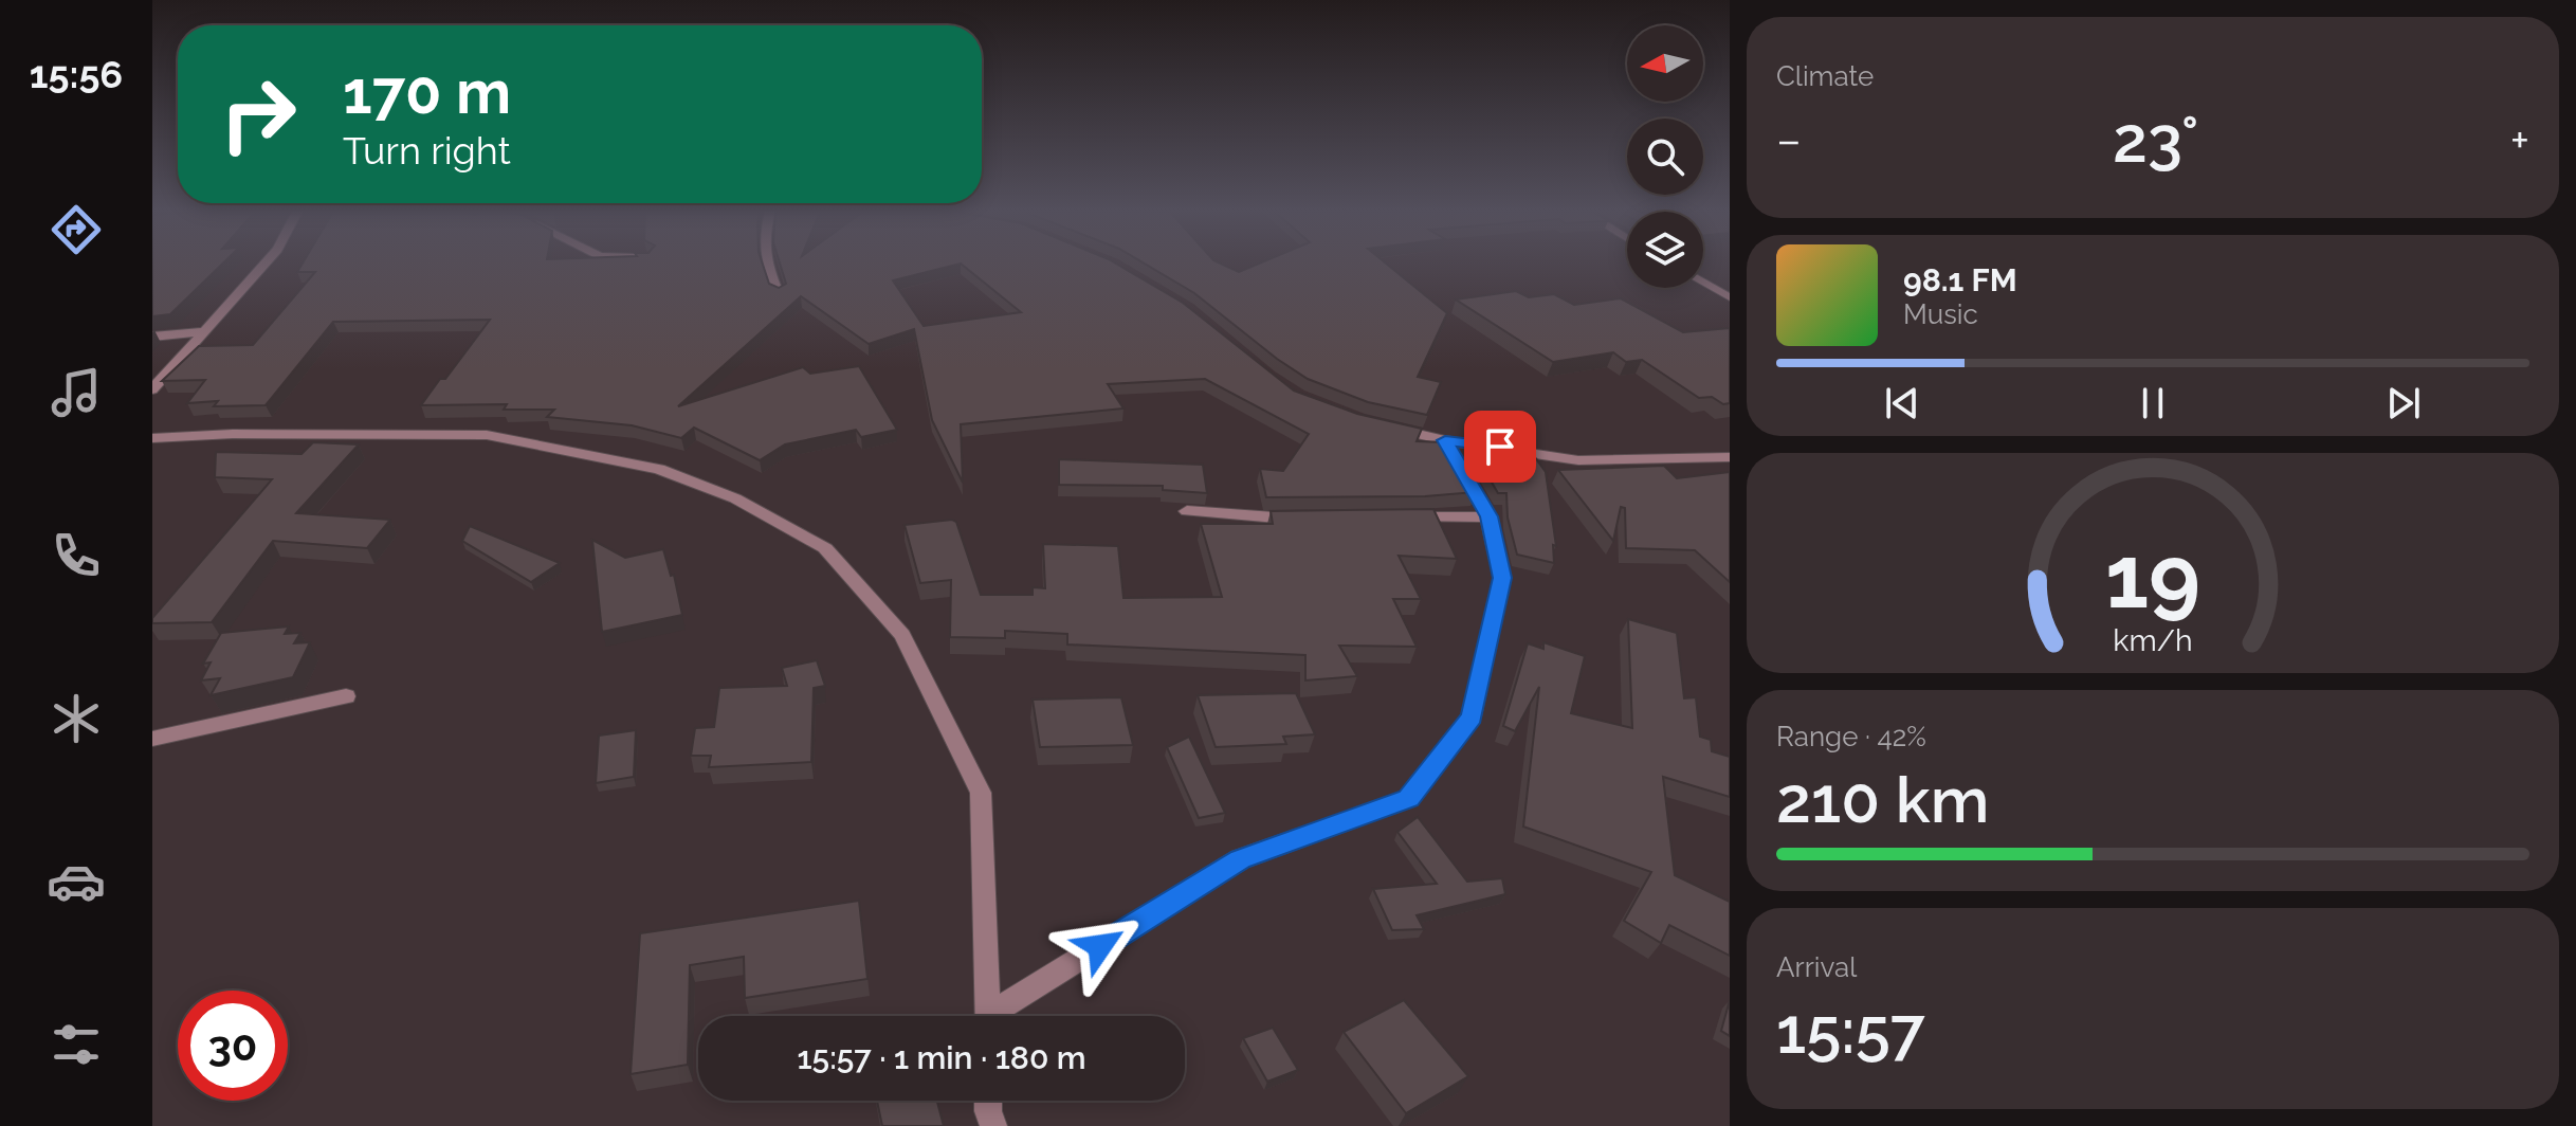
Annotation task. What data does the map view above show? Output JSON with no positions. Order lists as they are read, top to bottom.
{
  "north": "left",
  "page": {
    "tabs": "15:56",
    "tile": [
      "Climate",
      ["Range · 42%", "210 km"],
      ["Arrival", "15:57"]
    ],
    "turn": ["170 m", "Turn right"],
    "heat": ["−", "23°", "+"],
    "song": ["98.1 FM", "Music"],
    "limit": "30",
    "trip": "15:57 · 1 min · 180 m",
    "gauge": ["19", "km/h"]
  }
}
